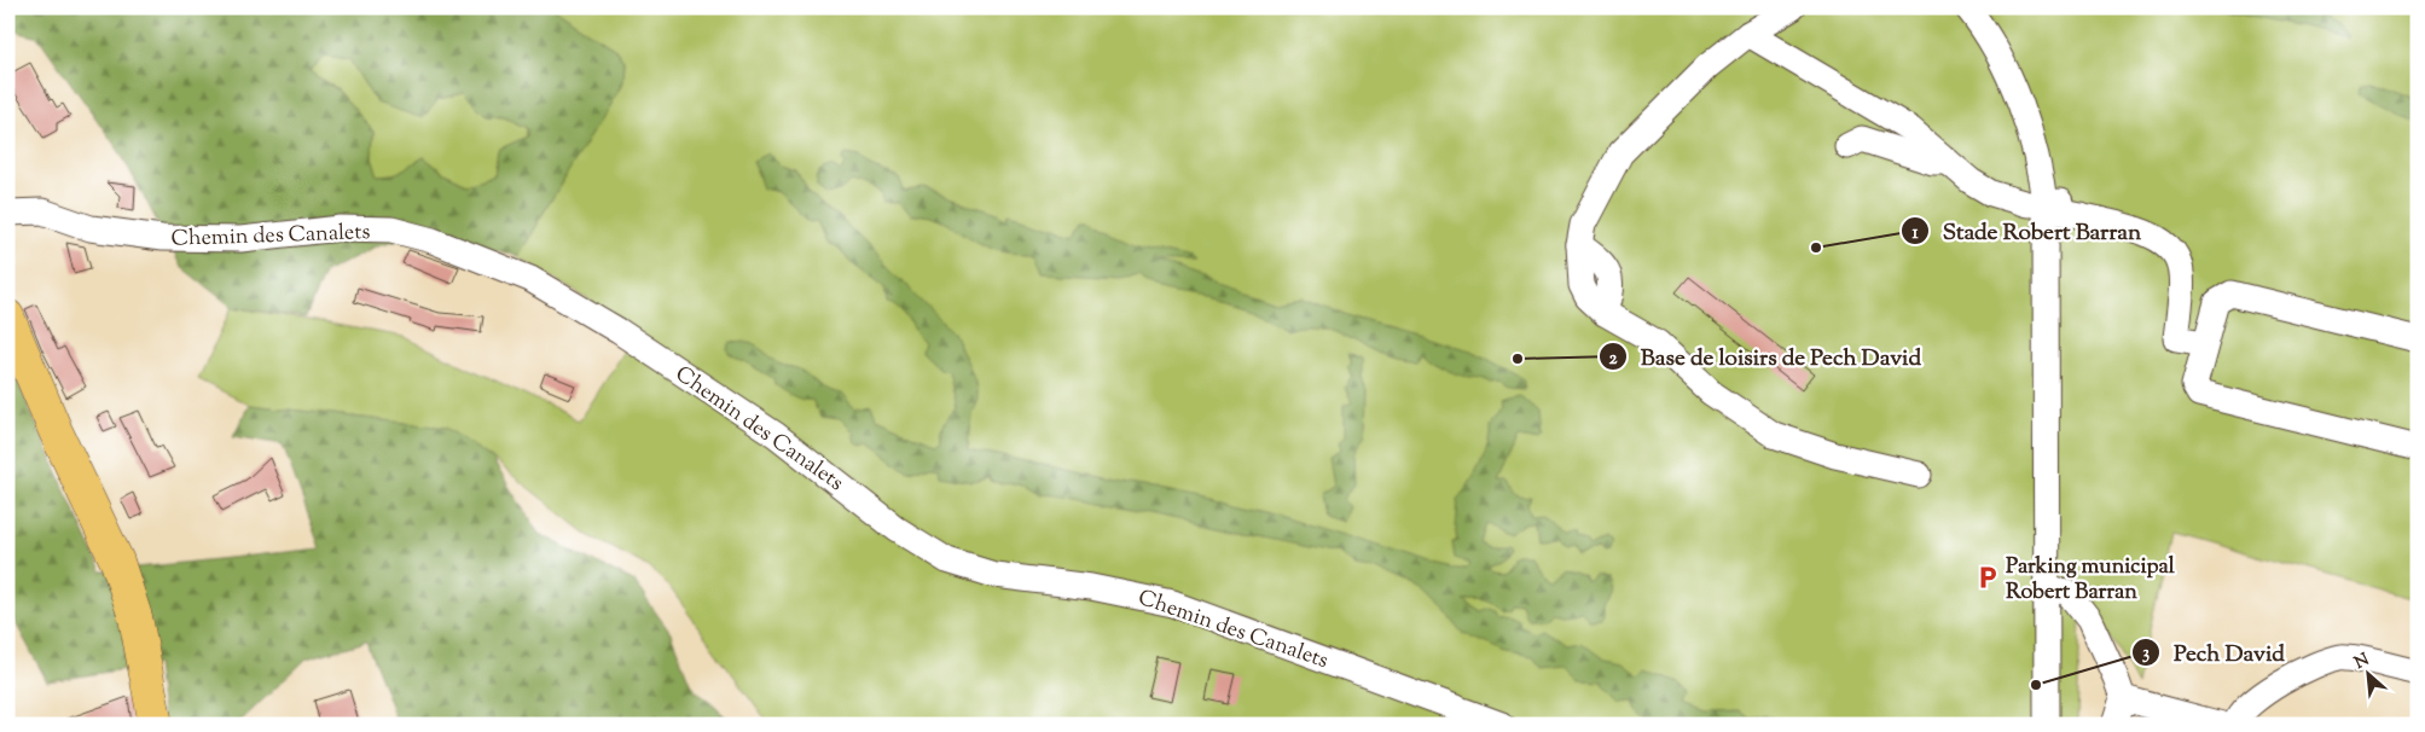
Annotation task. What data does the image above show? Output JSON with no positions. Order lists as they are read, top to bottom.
{
  "streets": {
    "street": ["Chemin des Canalets"]
  },
  "places": {
    "other": ["Stade Robert Barran", "Base de loisirs de Pech David", "Pech David"],
    "parking": ["Parking municipal Robert Barran"]
  },
  "north": "top left"
}
